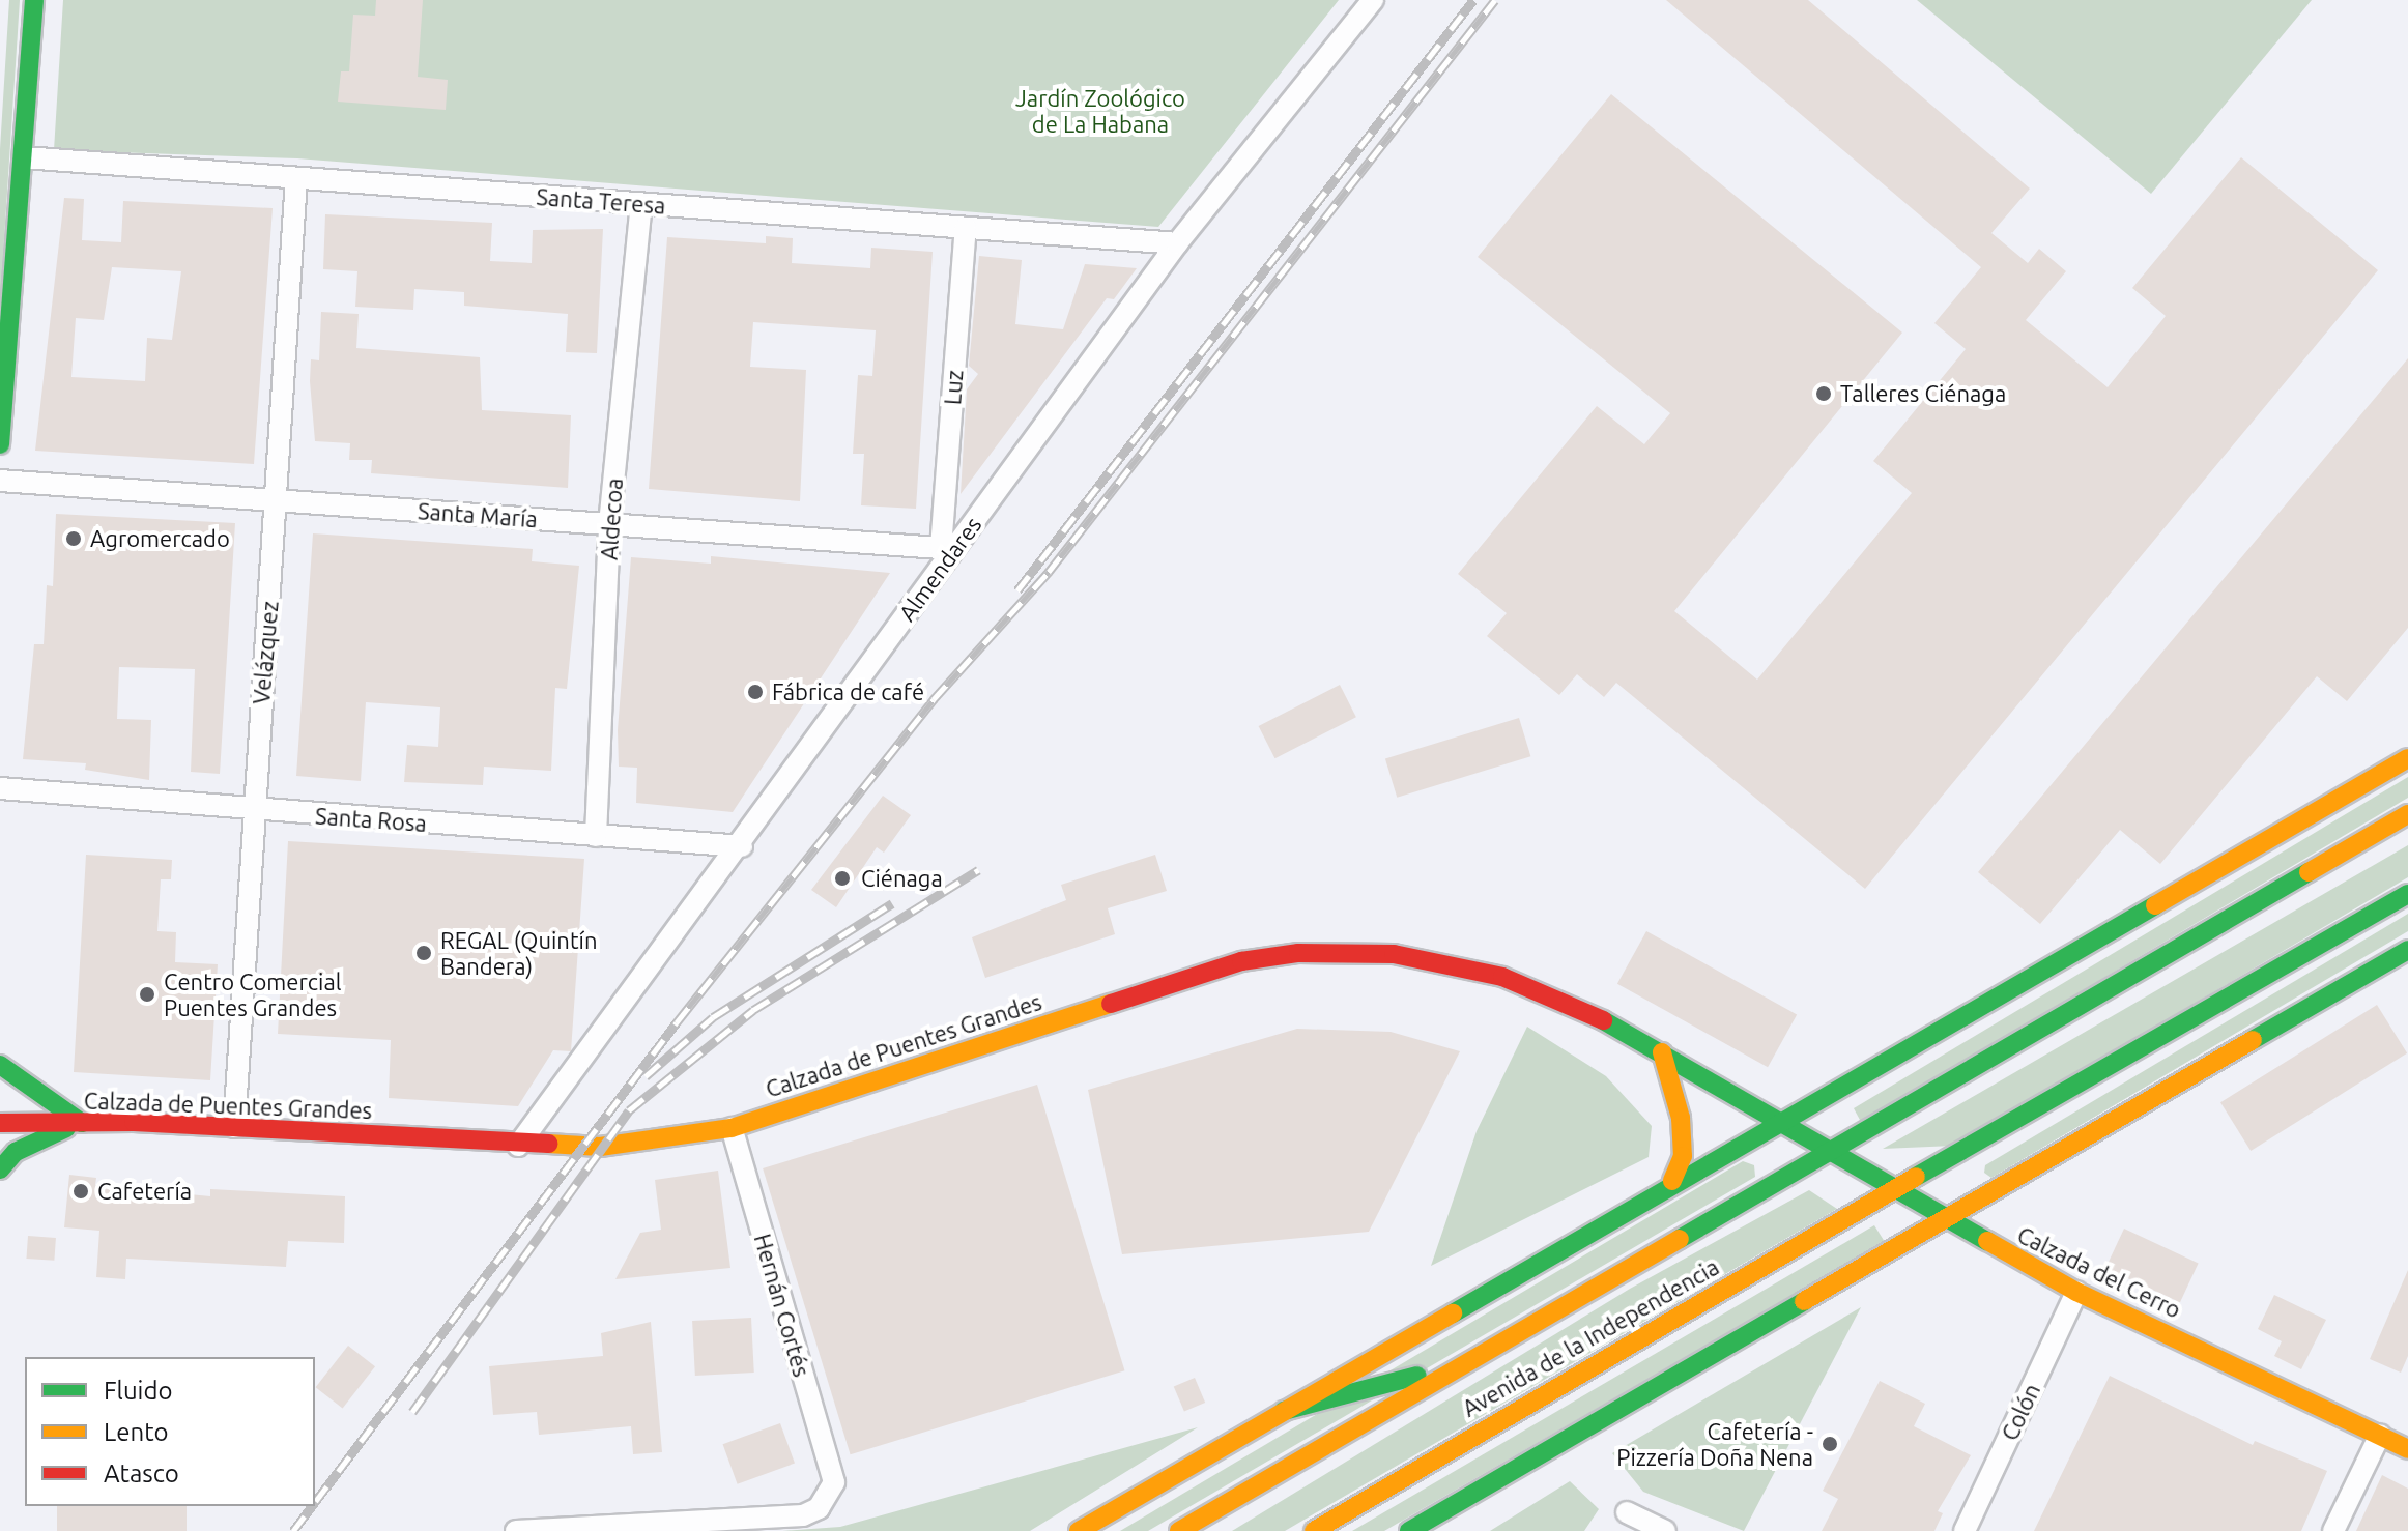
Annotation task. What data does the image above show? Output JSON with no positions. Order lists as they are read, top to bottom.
{
  "streets": {
    "main road": ["Calzada de Puentes Grandes", "Calzada del Cerro", "Avenida de la Independencia"],
    "street": [
      "Santa Teresa",
      "Luz",
      "Santa María",
      "Aldecoa",
      "Almendares",
      "Velázquez",
      "Santa Rosa",
      "Hernán Cortés",
      "Colón"
    ]
  },
  "crossings": [
    ["Santa Teresa", "Luz"],
    ["Santa Teresa", "Aldecoa"],
    ["Santa Teresa", "Almendares"],
    ["Santa Teresa", "Velázquez"],
    ["Luz", "Santa María"],
    ["Luz", "Almendares"],
    ["Santa María", "Aldecoa"],
    ["Santa María", "Almendares"],
    ["Santa María", "Velázquez"],
    ["Aldecoa", "Santa Rosa"],
    ["Almendares", "Santa Rosa"],
    ["Almendares", "Calzada de Puentes Grandes"],
    ["Velázquez", "Santa Rosa"],
    ["Velázquez", "Calzada de Puentes Grandes"],
    ["Calzada de Puentes Grandes", "Calzada del Cerro"],
    ["Calzada de Puentes Grandes", "Hernán Cortés"],
    ["Calzada del Cerro", "Avenida de la Independencia"],
    ["Calzada del Cerro", "Colón"]
  ],
  "parks": ["Jardín Zoológico de La Habana"],
  "places": [
    "Talleres Ciénaga",
    "Agromercado",
    "Fábrica de café",
    "Ciénaga",
    "REGAL (Quintín Bandera)",
    "Centro Comercial Puentes Grandes",
    "Cafetería",
    "Cafetería - Pizzería Doña Nena"
  ],
  "legend": ["Fluido", "Lento", "Atasco"]
}
